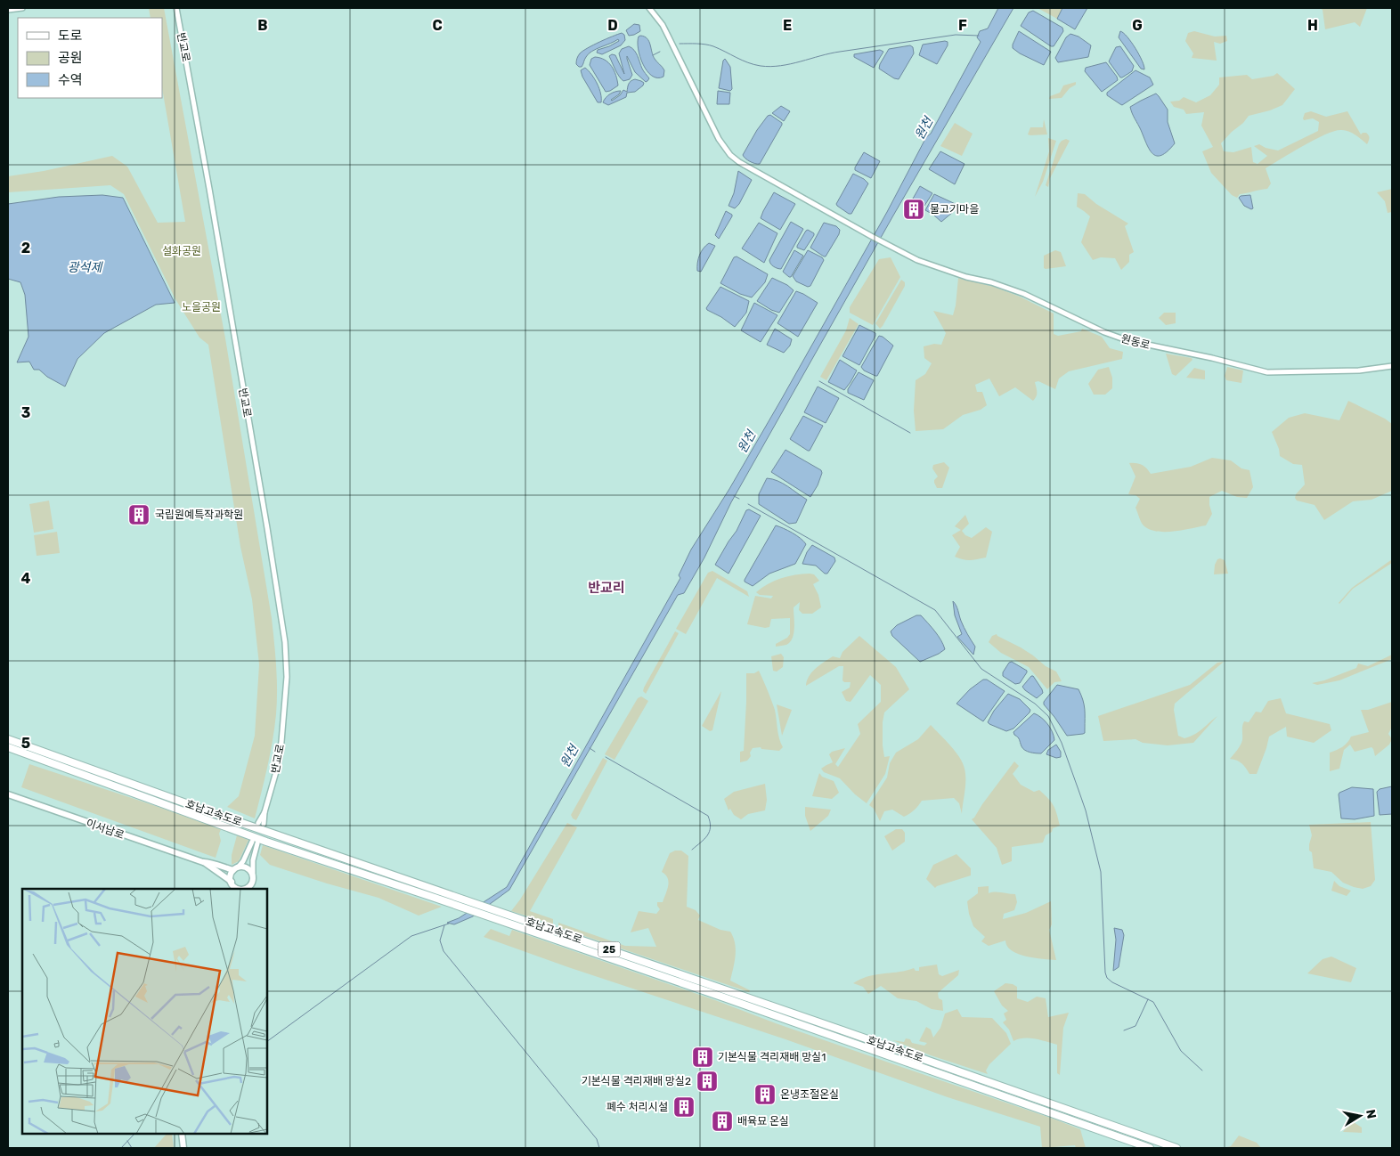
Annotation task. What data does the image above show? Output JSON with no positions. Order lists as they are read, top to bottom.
{
  "streets": {
    "highway": ["호남고속도로", "25"],
    "main road": ["이서남로"],
    "street": ["반교로", "원동로"]
  },
  "districts": ["반교리"],
  "water": ["원천", "광석제"],
  "parks": ["설화공원", "노을공원"],
  "places": {
    "building": [
      "물고기마을",
      "국립원예특작과학원",
      "기본식물 격리재배 망실1",
      "기본식물 격리재배 망실2",
      "온냉조절온실",
      "폐수 처리시설",
      "배육묘 온실"
    ]
  },
  "legend": ["도로", "공원", "수역"],
  "north": "right",
  "grid": {
    "columns": [
      "B",
      "C",
      "D",
      "E",
      "F",
      "G",
      "H"
    ],
    "rows": [
      "2",
      "3",
      "4",
      "5"
    ]
  }
}
